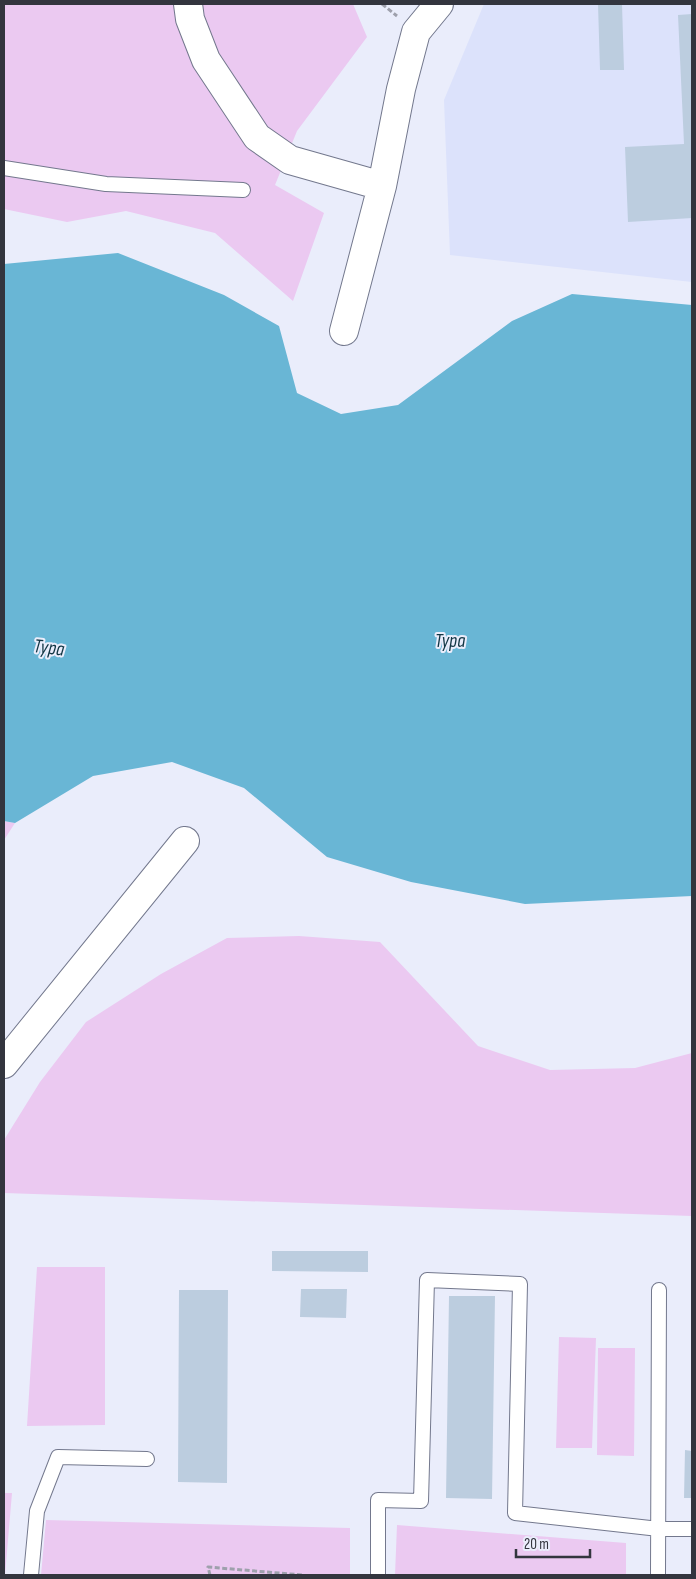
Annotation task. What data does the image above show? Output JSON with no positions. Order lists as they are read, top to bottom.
{
  "water": ["Тура"],
  "scale_bar": "20 m"
}
